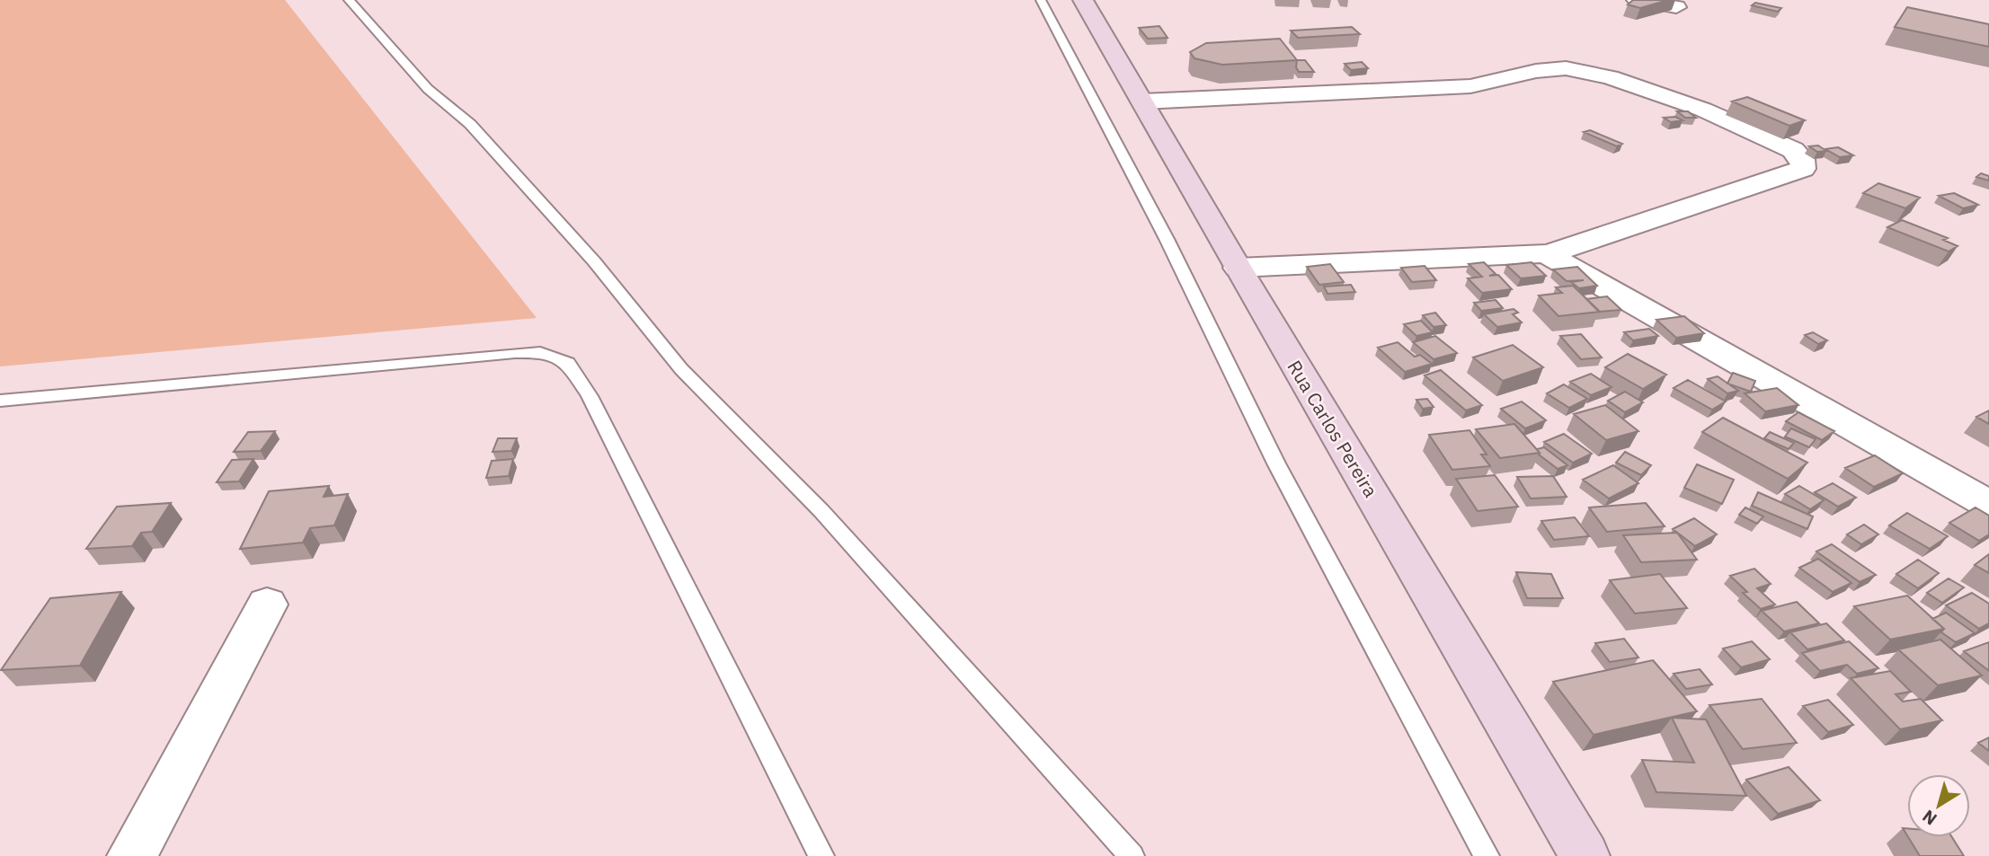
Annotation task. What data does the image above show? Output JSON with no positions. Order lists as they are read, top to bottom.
{
  "streets": {
    "main road": ["Rua Carlos Pereira"]
  },
  "north": "bottom left"
}
